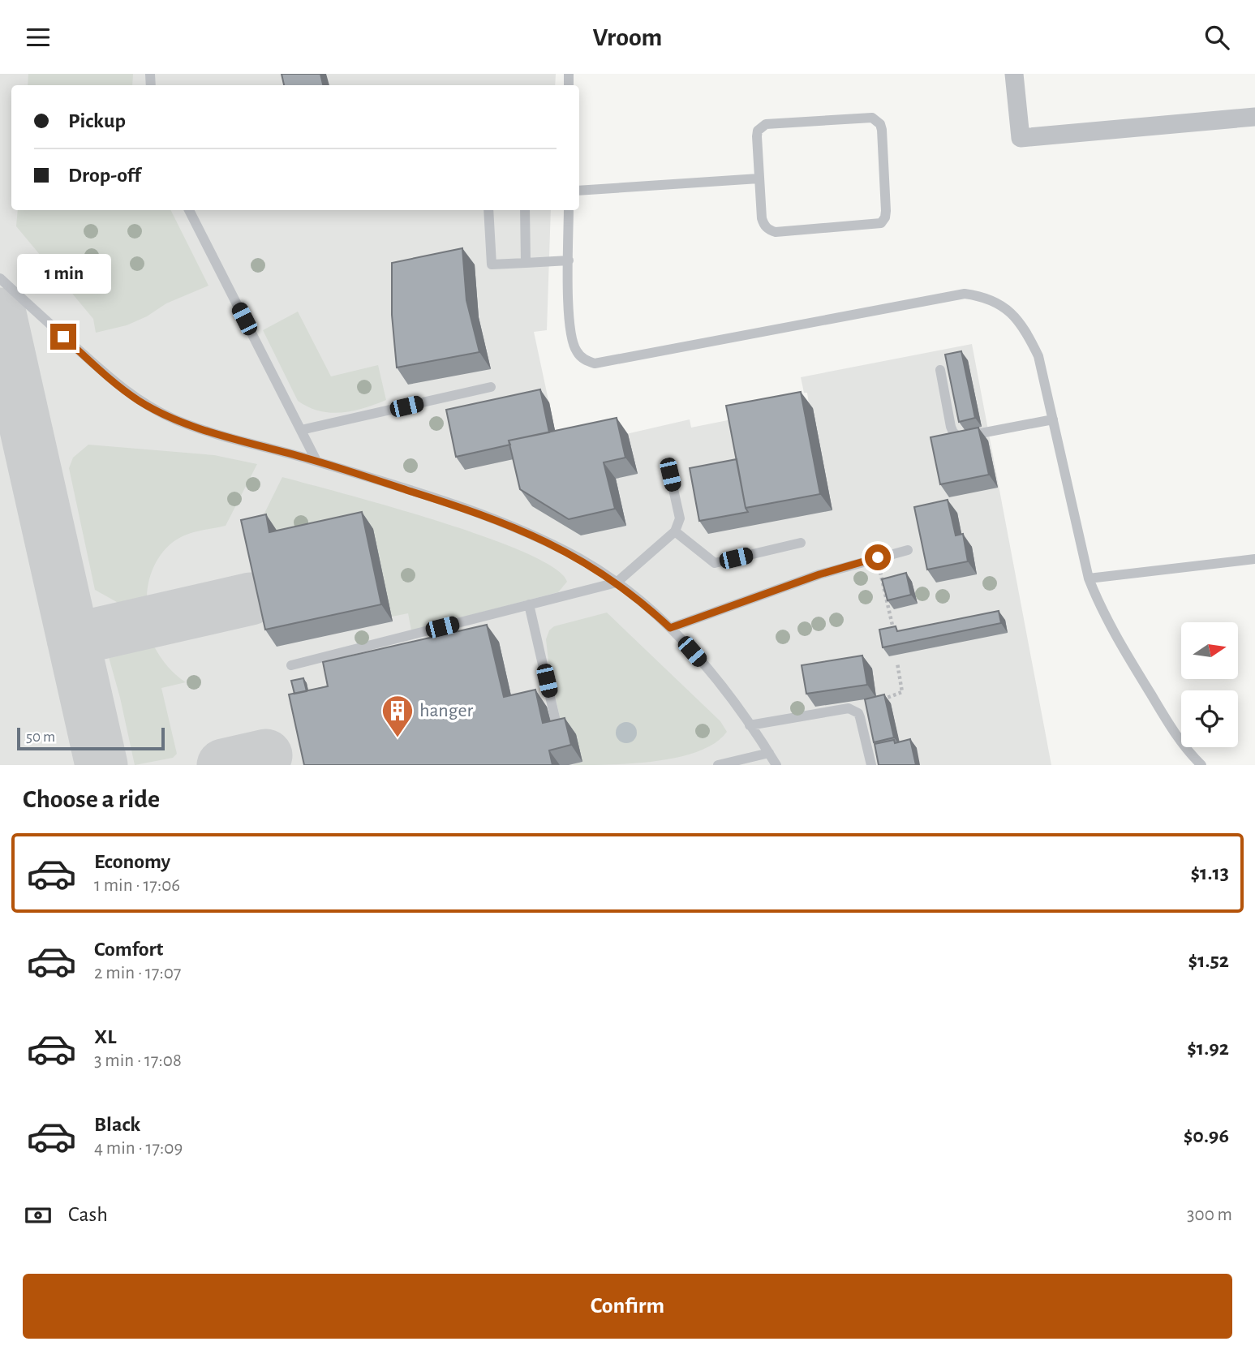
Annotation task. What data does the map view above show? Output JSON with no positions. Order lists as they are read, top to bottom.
{
  "places": {
    "building": ["hanger"]
  },
  "scale_bar": "50 m",
  "north": "right",
  "page": {
    "header": "Vroom",
    "banner": ["Pickup", "Drop-off"],
    "bubble": "1 min",
    "scale": "50 m",
    "heading": "Choose a ride",
    "list": [
      {
        "name": "Economy",
        "note": "1 min · 17:06",
        "value": "$1.13"
      },
      {
        "name": "Comfort",
        "note": "2 min · 17:07",
        "value": "$1.52"
      },
      {
        "name": "XL",
        "note": "3 min · 17:08",
        "value": "$1.92"
      },
      {
        "name": "Black",
        "note": "4 min · 17:09",
        "value": "$0.96"
      }
    ],
    "pay": ["Cash", "300 m"],
    "buttons": "Confirm"
  }
}
